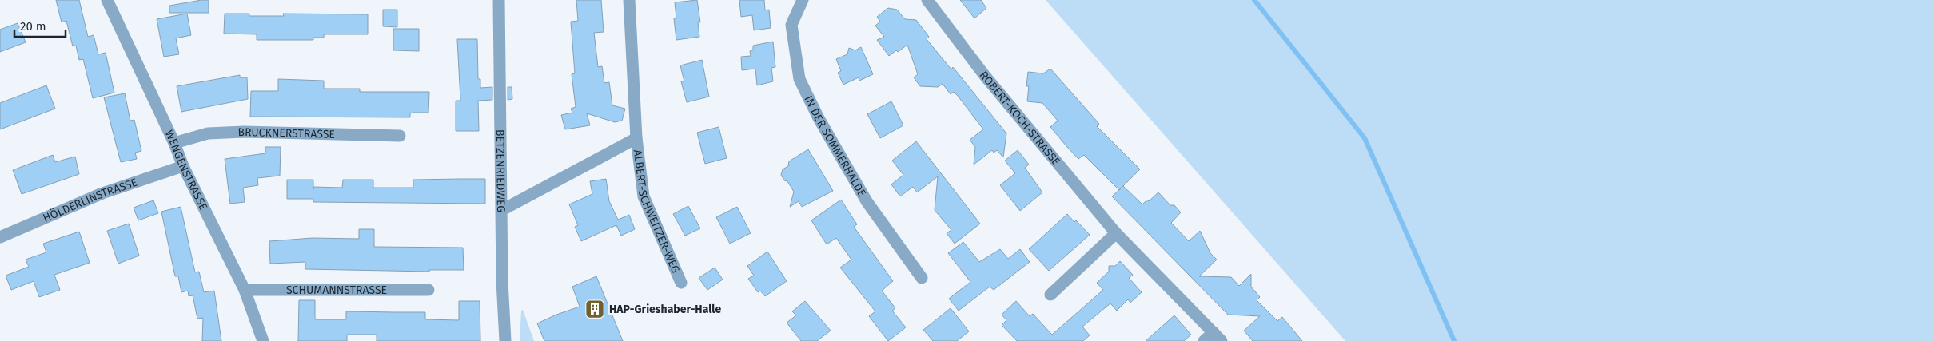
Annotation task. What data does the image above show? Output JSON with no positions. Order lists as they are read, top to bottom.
{
  "streets": {
    "street": [
      "ROBERT-KOCH-STRASSE",
      "BRUCKNERSTRASSE",
      "IN DER SOMMERHALDE",
      "WENGENSTRASSE",
      "BETZENRIEDWEG",
      "HÖLDERLINSTRASSE",
      "ALBERT-SCHWEITZER-WEG",
      "SCHUMANNSTRASSE"
    ]
  },
  "crossings": [
    ["BRUCKNERSTRASSE", "WENGENSTRASSE"],
    ["WENGENSTRASSE", "HÖLDERLINSTRASSE"],
    ["WENGENSTRASSE", "SCHUMANNSTRASSE"],
    ["BETZENRIEDWEG", "ALBERT-SCHWEITZER-WEG"]
  ],
  "places": {
    "building": ["HAP-Grieshaber-Halle"]
  },
  "scale_bar": "20 m"
}
